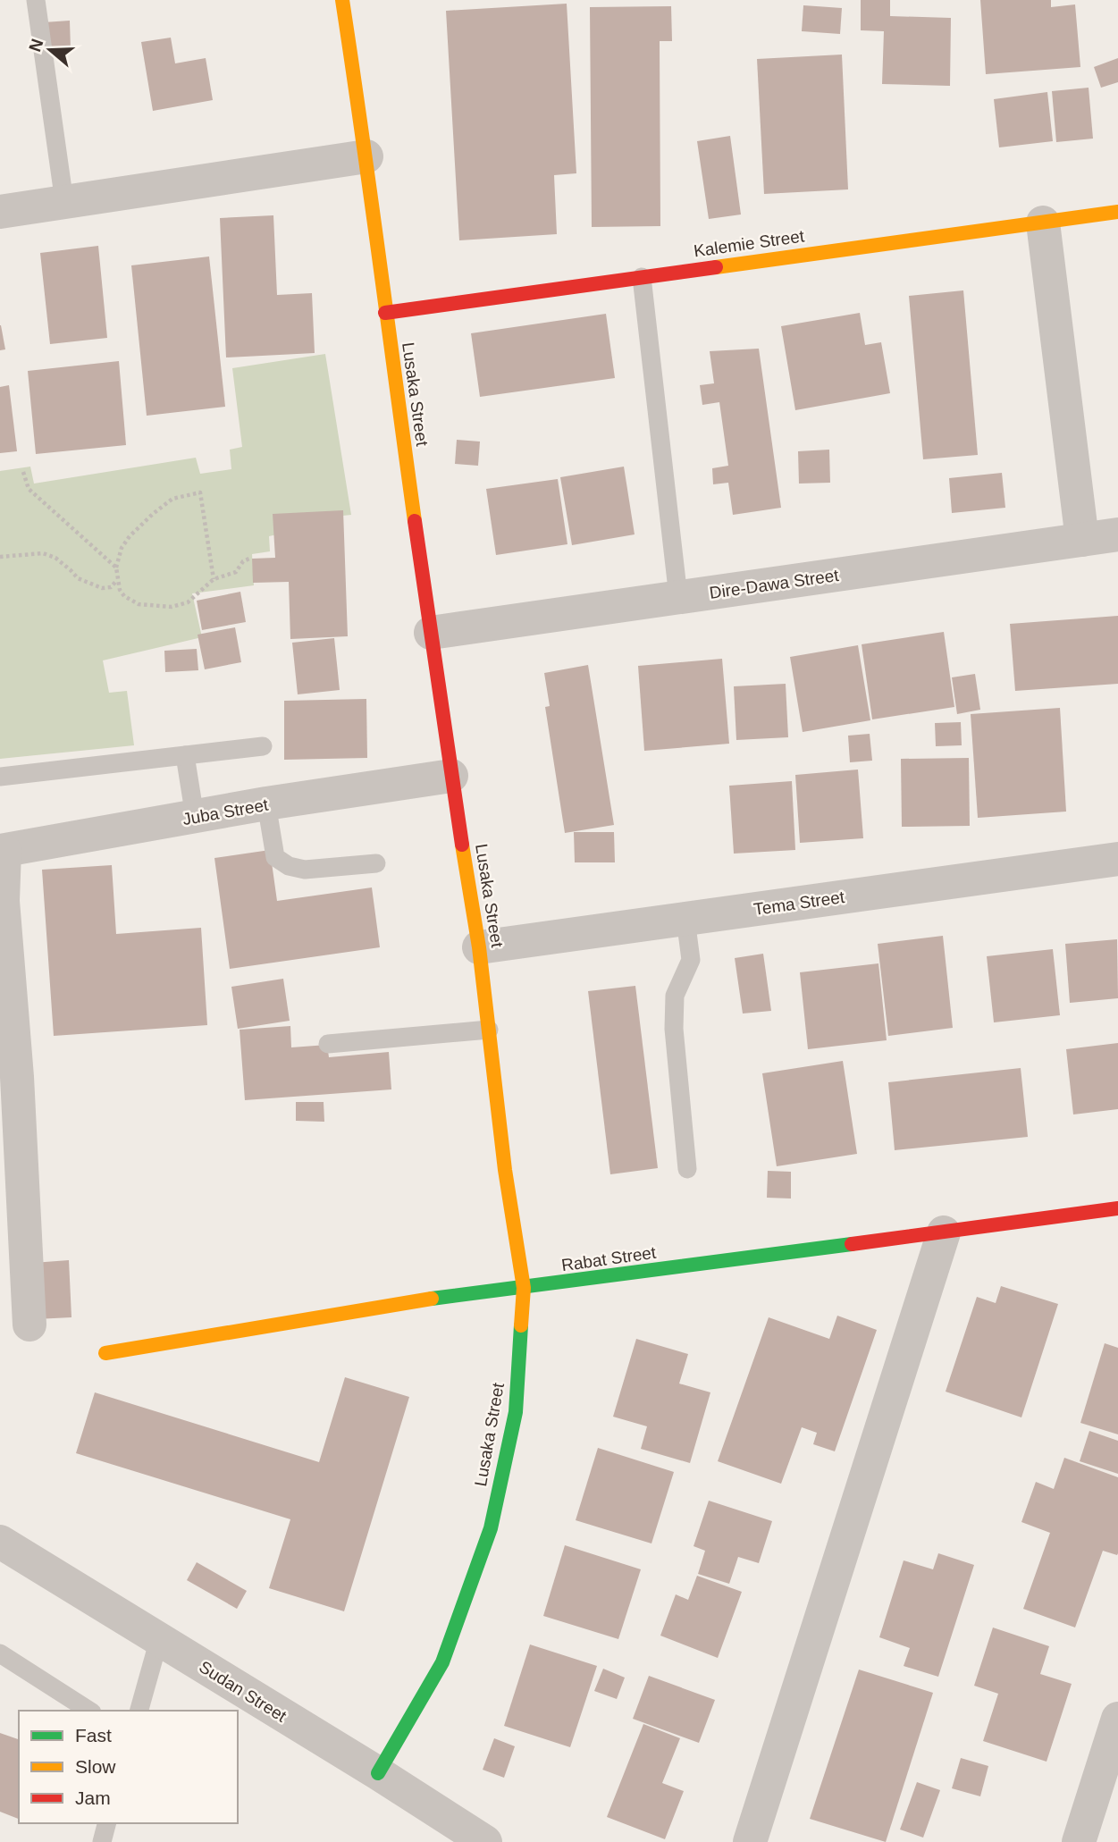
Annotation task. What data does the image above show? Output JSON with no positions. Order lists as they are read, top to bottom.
{
  "streets": {
    "street": [
      "Kalemie Street",
      "Lusaka Street",
      "Dire-Dawa Street",
      "Juba Street",
      "Tema Street",
      "Rabat Street",
      "Sudan Street"
    ]
  },
  "crossings": [
    ["Kalemie Street", "Lusaka Street"],
    ["Lusaka Street", "Dire-Dawa Street"],
    ["Lusaka Street", "Juba Street"],
    ["Lusaka Street", "Tema Street"],
    ["Lusaka Street", "Rabat Street"],
    ["Lusaka Street", "Sudan Street"]
  ],
  "legend": ["Fast", "Slow", "Jam"],
  "north": "left"
}
